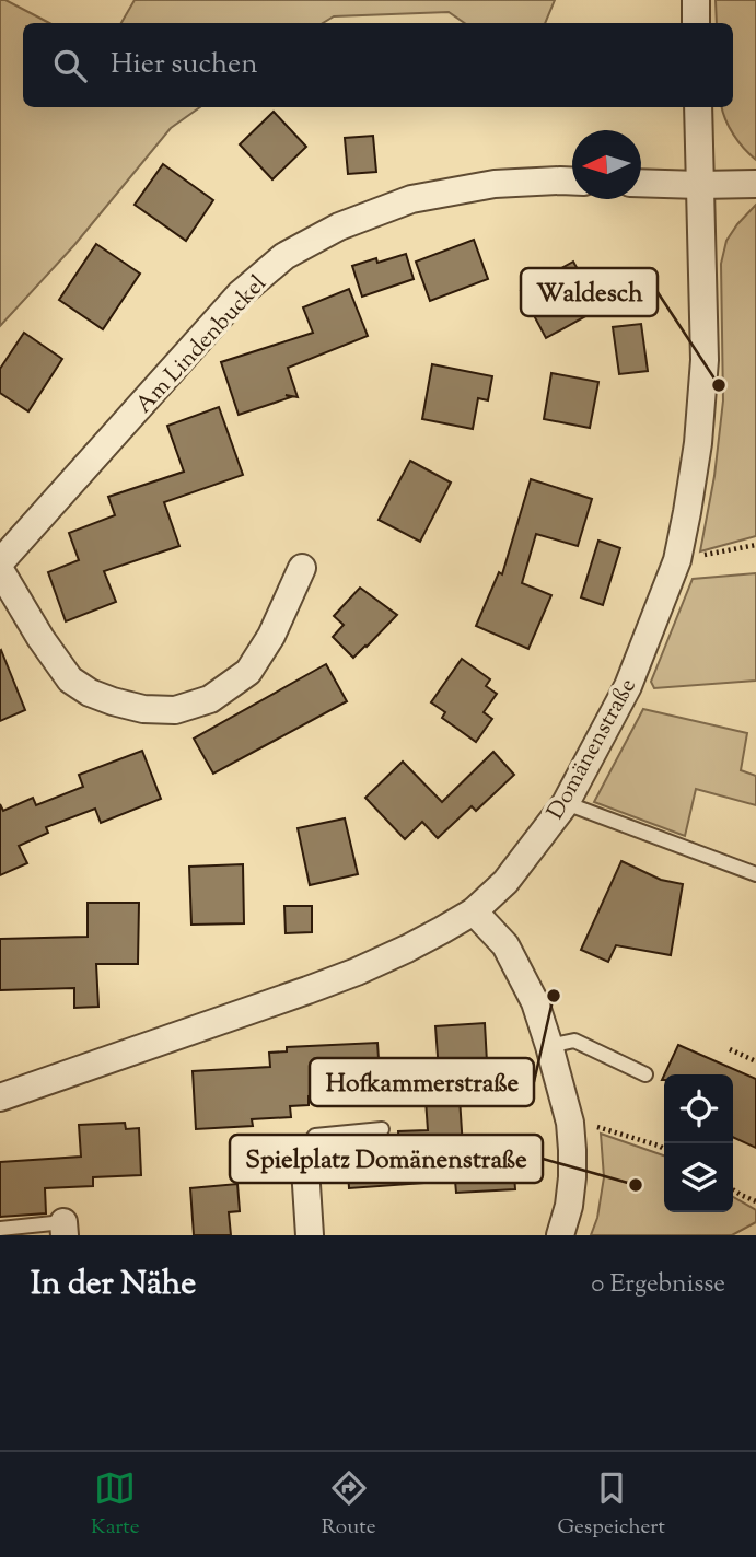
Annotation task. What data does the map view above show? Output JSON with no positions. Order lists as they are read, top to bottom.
{
  "streets": {
    "street": ["Am Lindenbuckel", "Domänenstraße"]
  },
  "places": ["Waldesch", "Hofkammerstraße", "Spielplatz Domänenstraße"],
  "north": "left",
  "page": {
    "search": "Hier suchen",
    "heading": ["In der Nähe", "0 Ergebnisse"],
    "nav": ["Karte", "Route", "Gespeichert"]
  }
}
